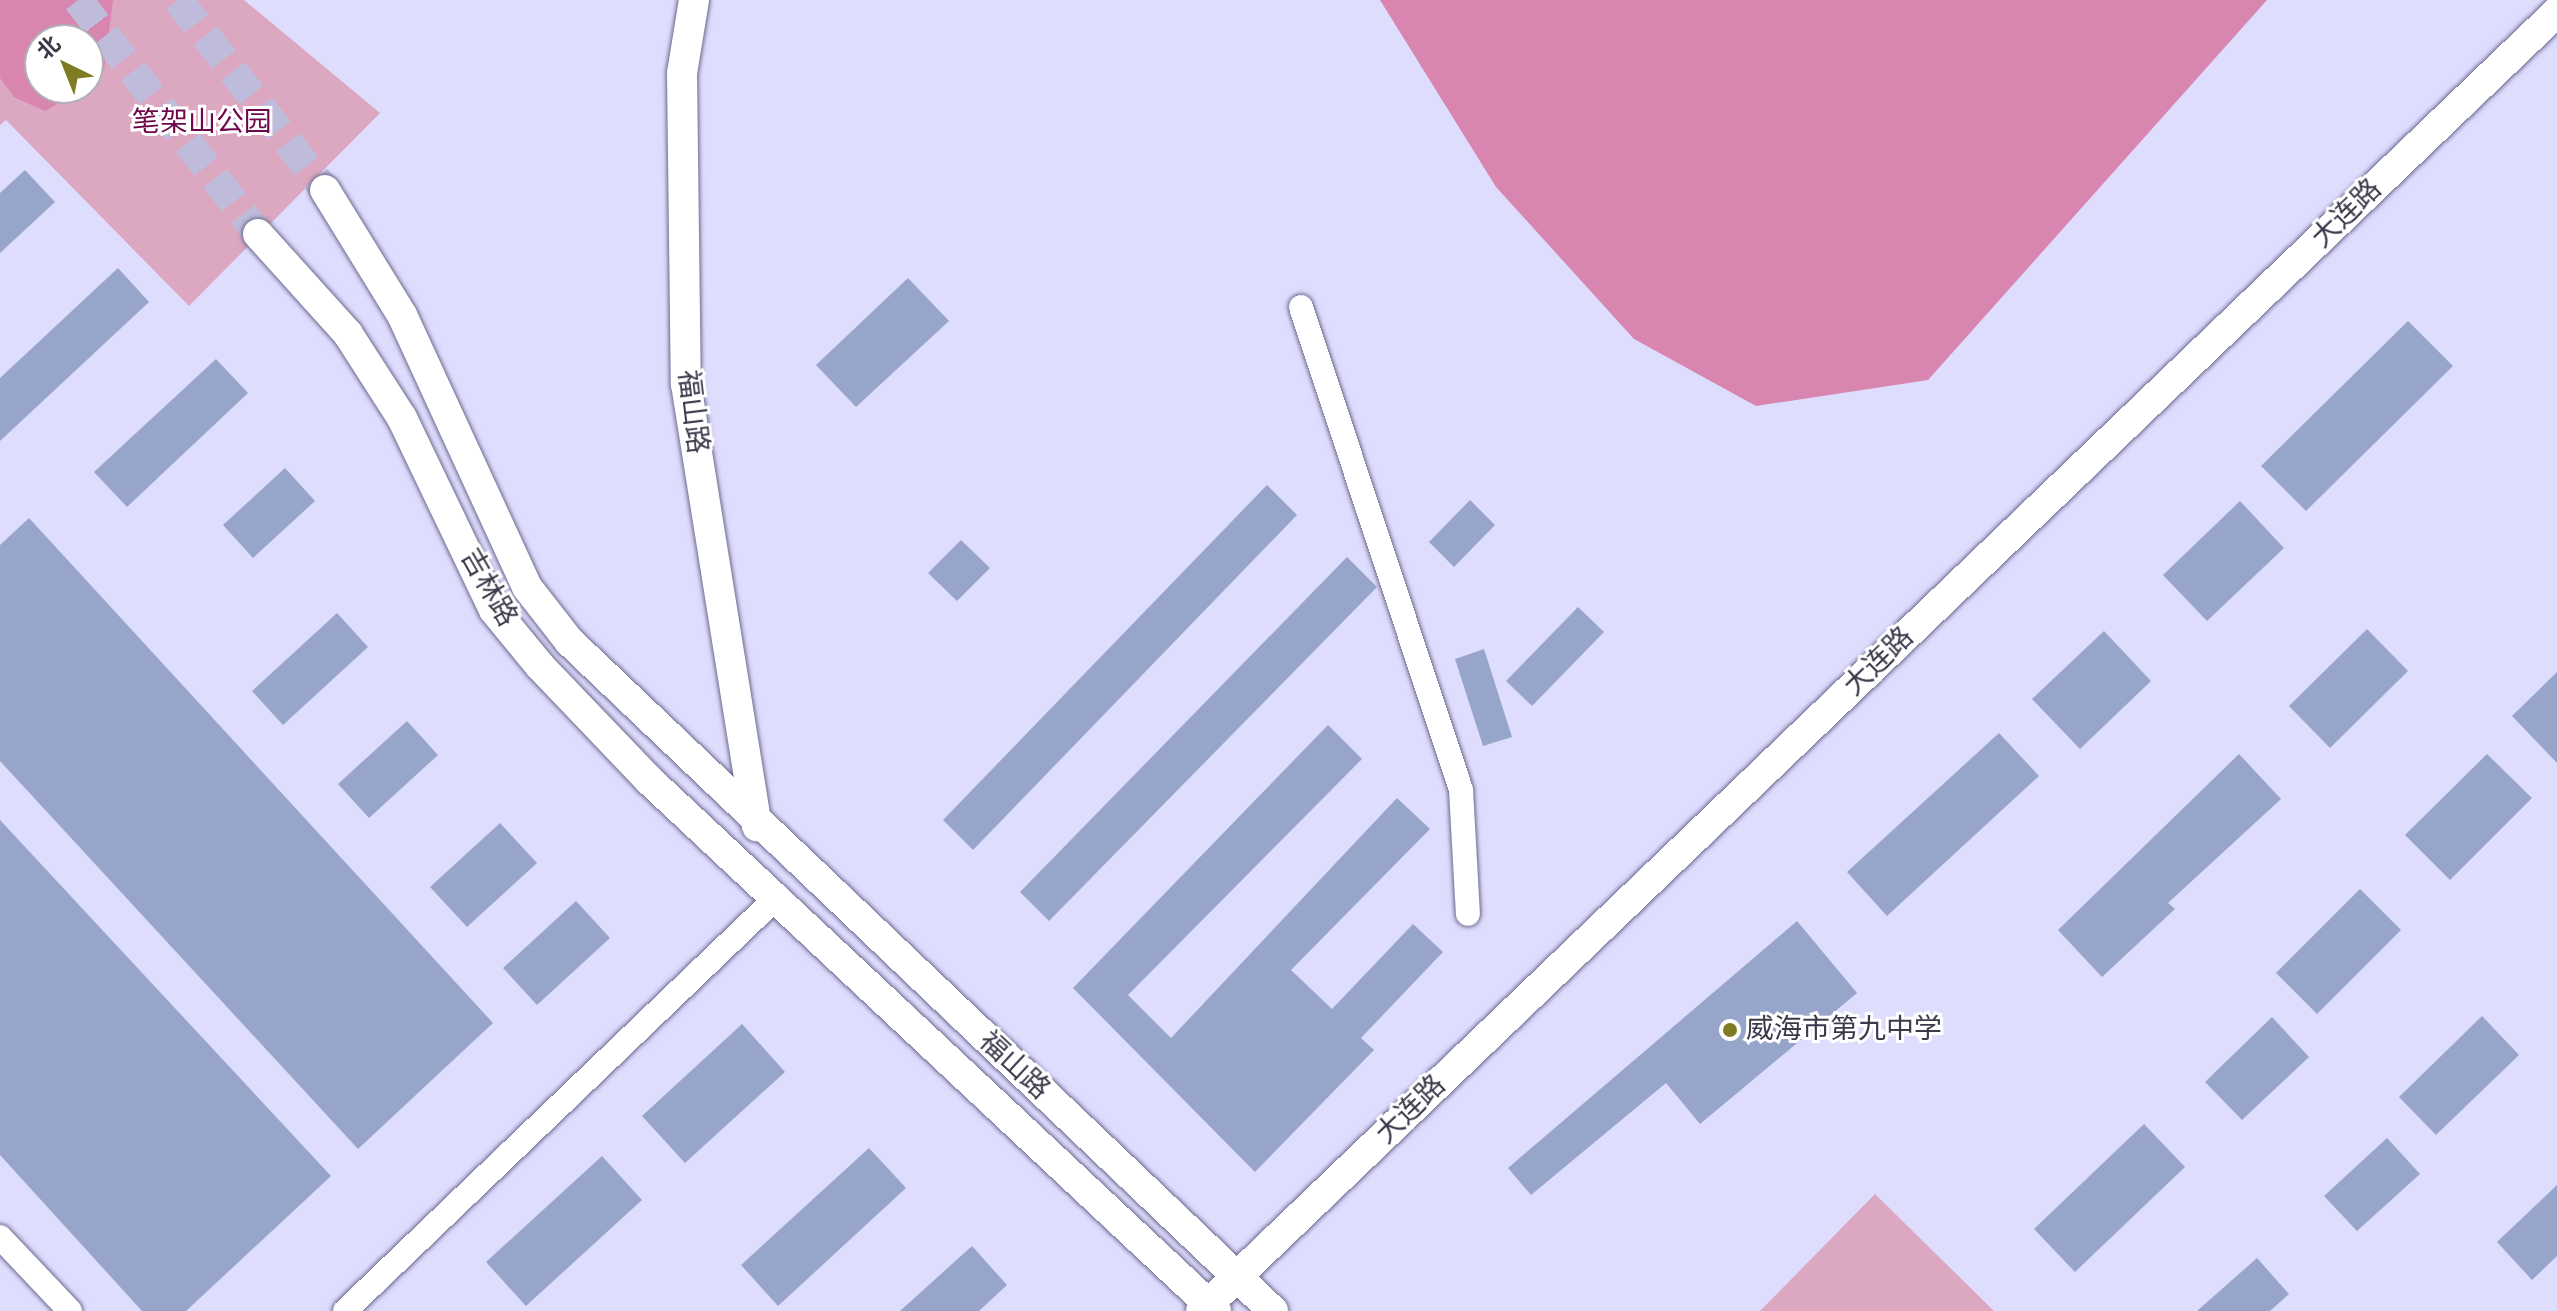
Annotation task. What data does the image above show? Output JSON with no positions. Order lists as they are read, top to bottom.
{
  "streets": {
    "main road": ["大连路", "福山路", "吉林路"]
  },
  "crossings": [
    ["大连路", "福山路"],
    ["福山路", "吉林路"]
  ],
  "parks": ["笔架山公园"],
  "places": ["威海市第九中学"],
  "north": "top left"
}
